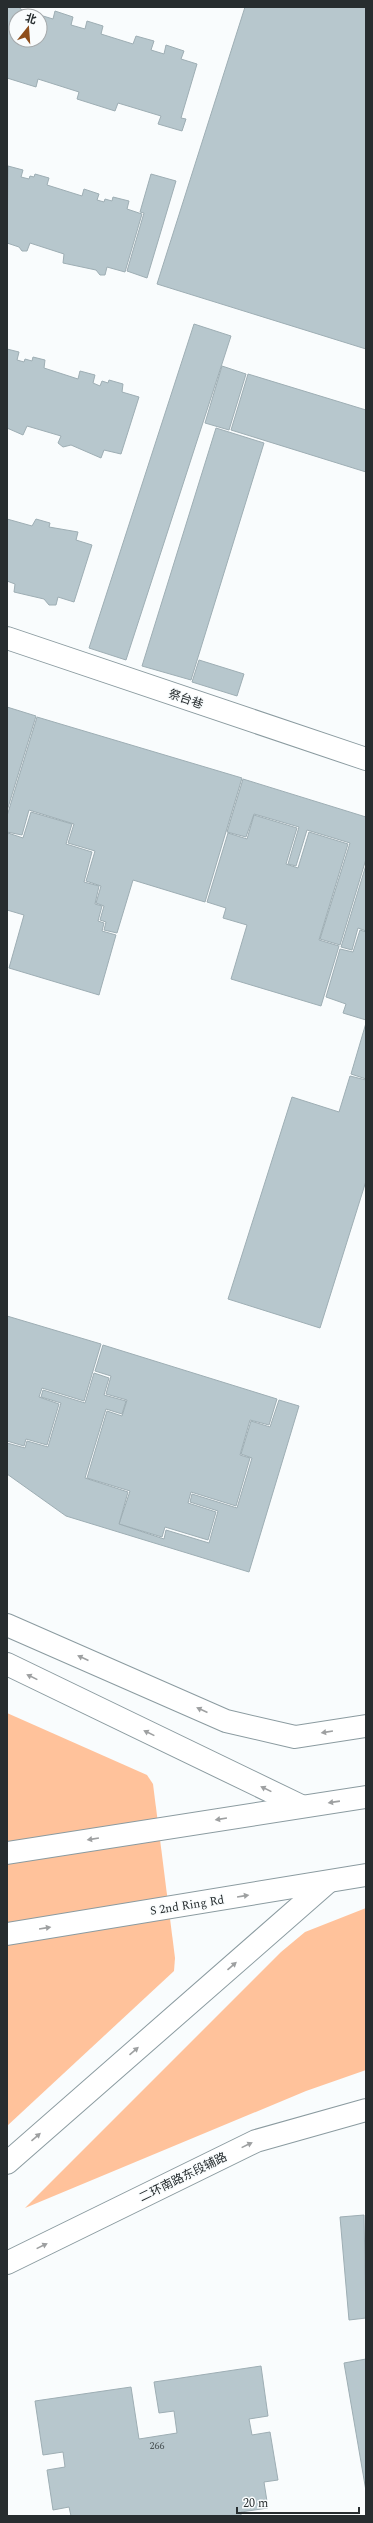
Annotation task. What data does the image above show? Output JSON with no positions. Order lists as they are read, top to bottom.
{
  "streets": {
    "main road": ["祭台巷", "S 2nd Ring Rd", "二环南路东段辅路"]
  },
  "house_numbers": ["266"],
  "scale_bar": "20 m",
  "north": "top"
}
